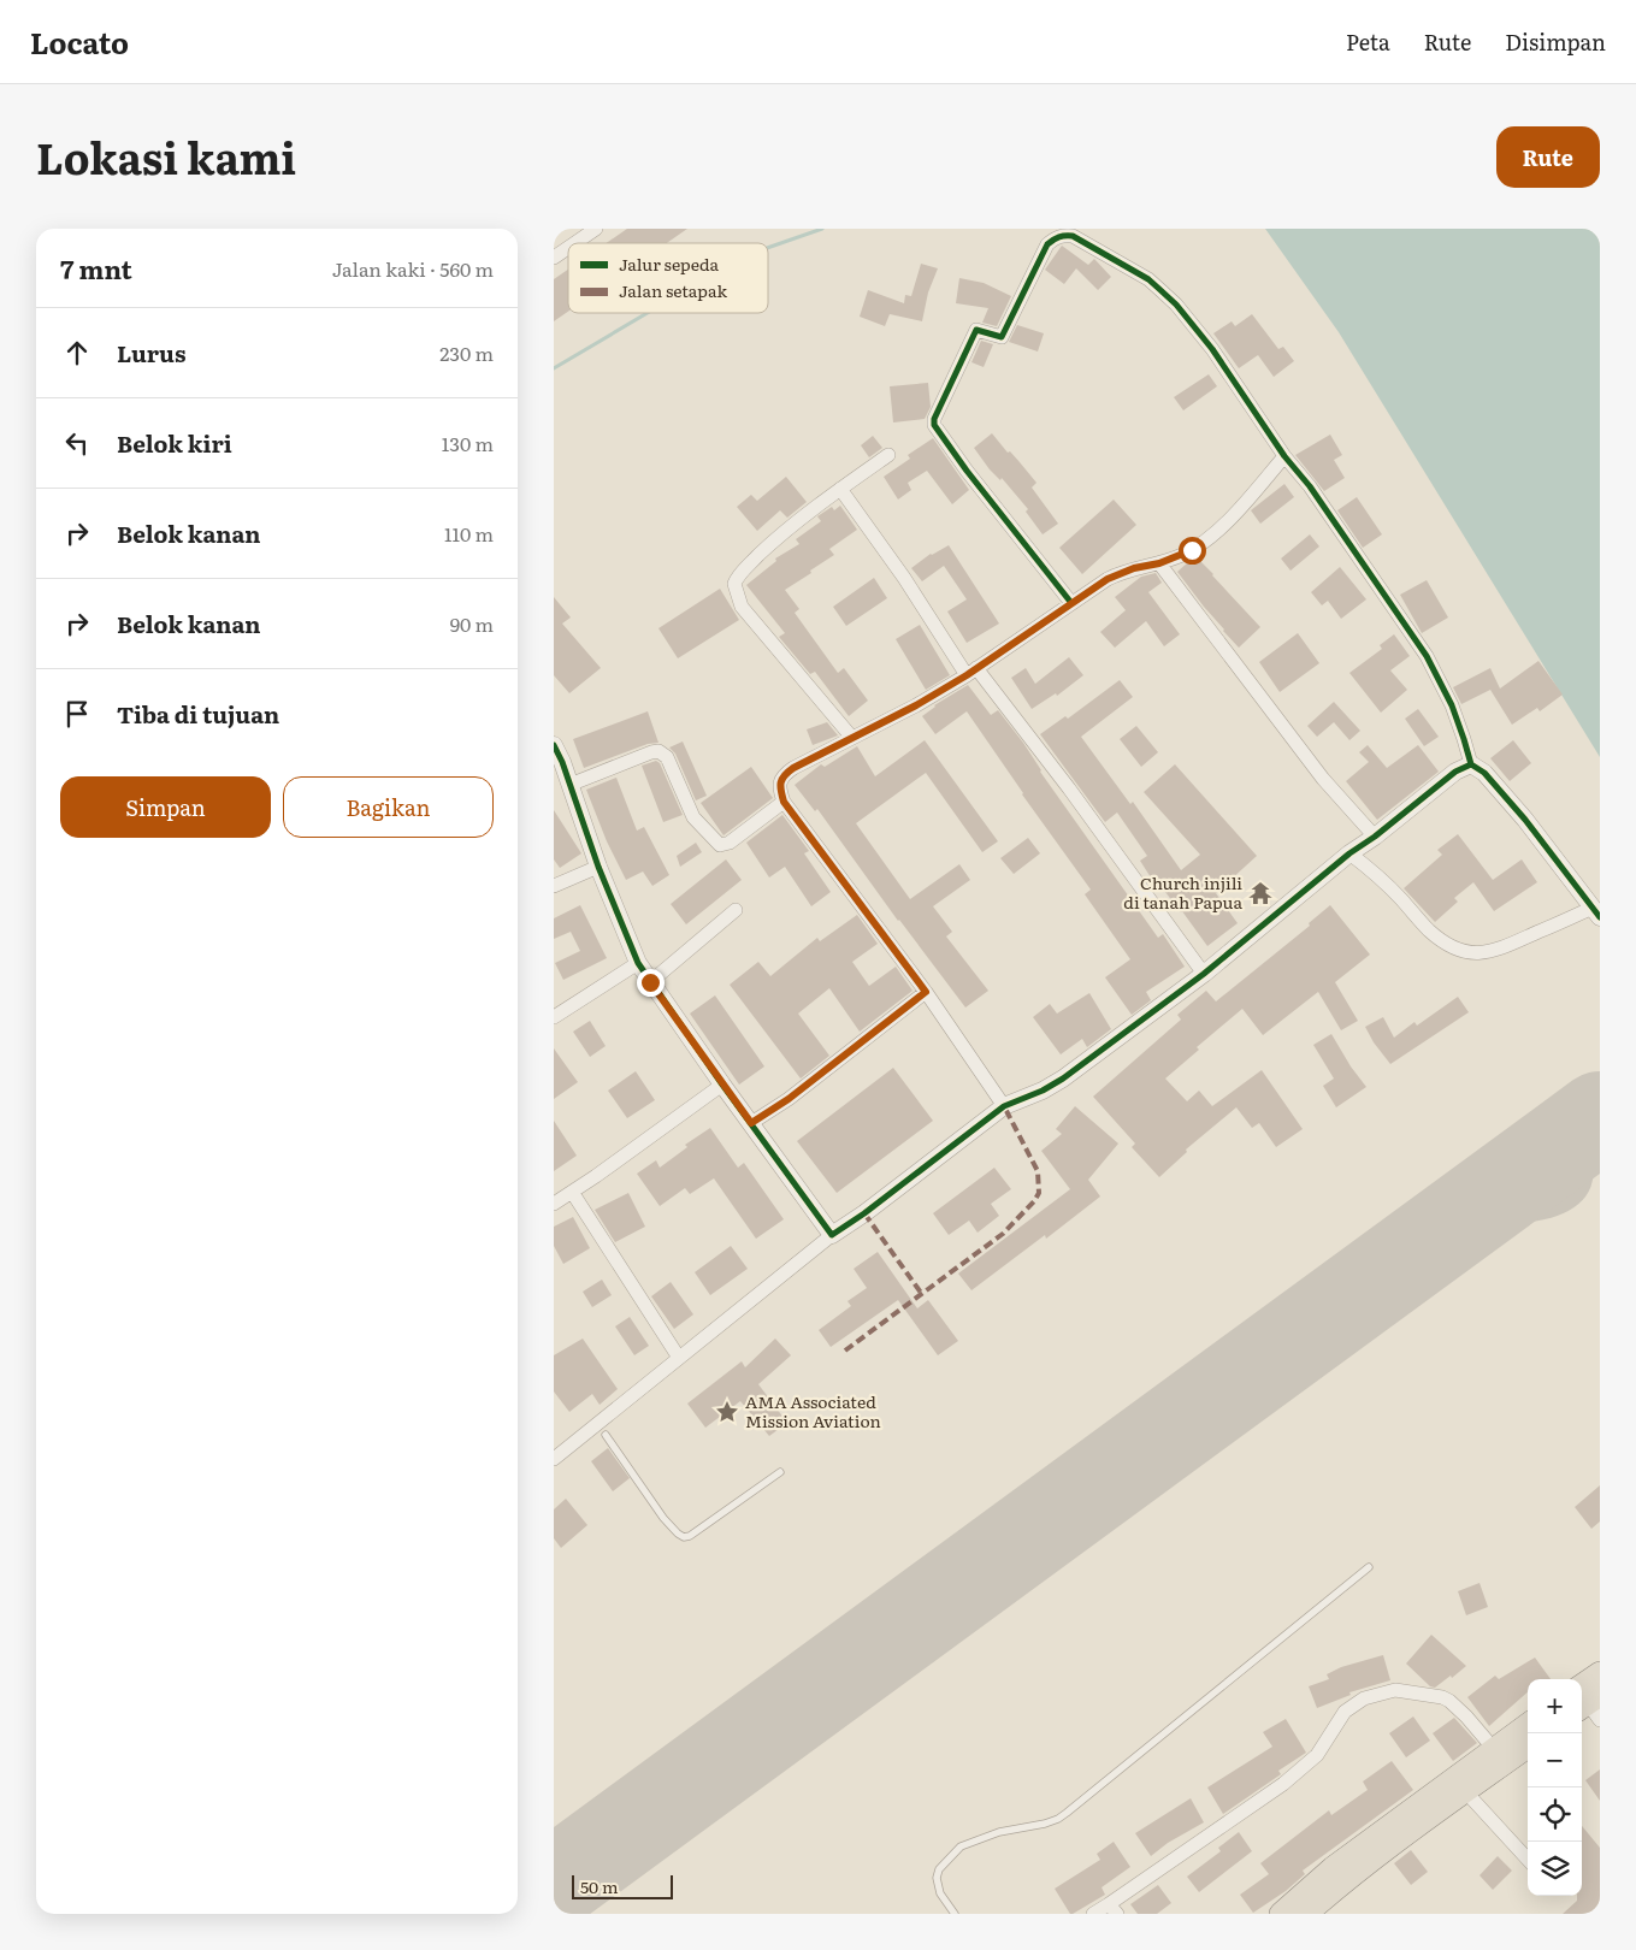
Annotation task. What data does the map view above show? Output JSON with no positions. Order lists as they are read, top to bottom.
{
  "places": {
    "temple": ["Church injili di tanah Papua"],
    "place": ["AMA Associated Mission Aviation"]
  },
  "legend": ["Jalur sepeda", "Jalan setapak"],
  "scale_bar": "50 m",
  "page": {
    "header": "Locato",
    "nav": ["Peta", "Rute", "Disimpan"],
    "title": "Lokasi kami",
    "buttons": [
      "Rute",
      ["Simpan", "Bagikan"]
    ],
    "heading": ["7 mnt", "Jalan kaki · 560 m"],
    "list": [
      ["Lurus", "230 m"],
      ["Belok kiri", "130 m"],
      ["Belok kanan", "110 m"],
      ["Belok kanan", "90 m"],
      "Tiba di tujuan"
    ],
    "map_buttons": ["+", "−"],
    "scale": "50 m"
  }
}
